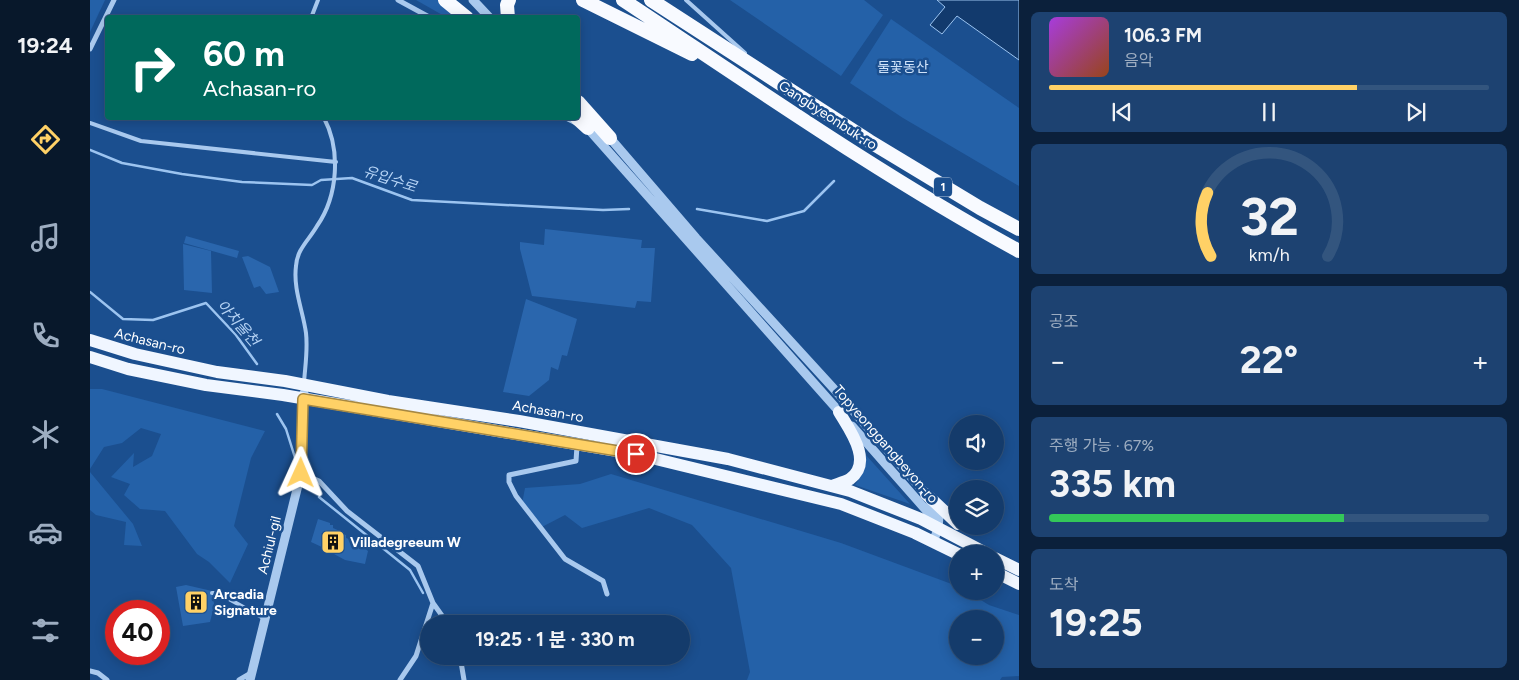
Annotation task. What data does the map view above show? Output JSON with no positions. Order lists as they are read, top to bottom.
{
  "streets": {
    "highway": ["Gangbyeonbuk-ro", "1"],
    "main road": ["Achasan-ro"],
    "street": ["Topyeonggangbeyon-ro", "Achiul-gil"]
  },
  "crossings": [
    ["Achasan-ro", "Topyeonggangbeyon-ro"],
    ["Achasan-ro", "Achiul-gil"]
  ],
  "water": ["유입수로", "아치울천"],
  "parks": ["둘꽃동산"],
  "places": {
    "building": ["Villadegreeum W", "Arcadia Signature"]
  },
  "page": {
    "tabs": "19:24",
    "turn": ["60 m", "Achasan-ro"],
    "song": ["106.3 FM", "음악"],
    "tile": [
      "공조",
      ["주행 가능 · 67%", "335 km"],
      ["도착", "19:25"]
    ],
    "heat": ["−", "22°", "+"],
    "map_buttons": ["+", "−"],
    "limit": "40",
    "trip": "19:25 · 1 분 · 330 m",
    "gauge": ["32", "km/h"]
  }
}
